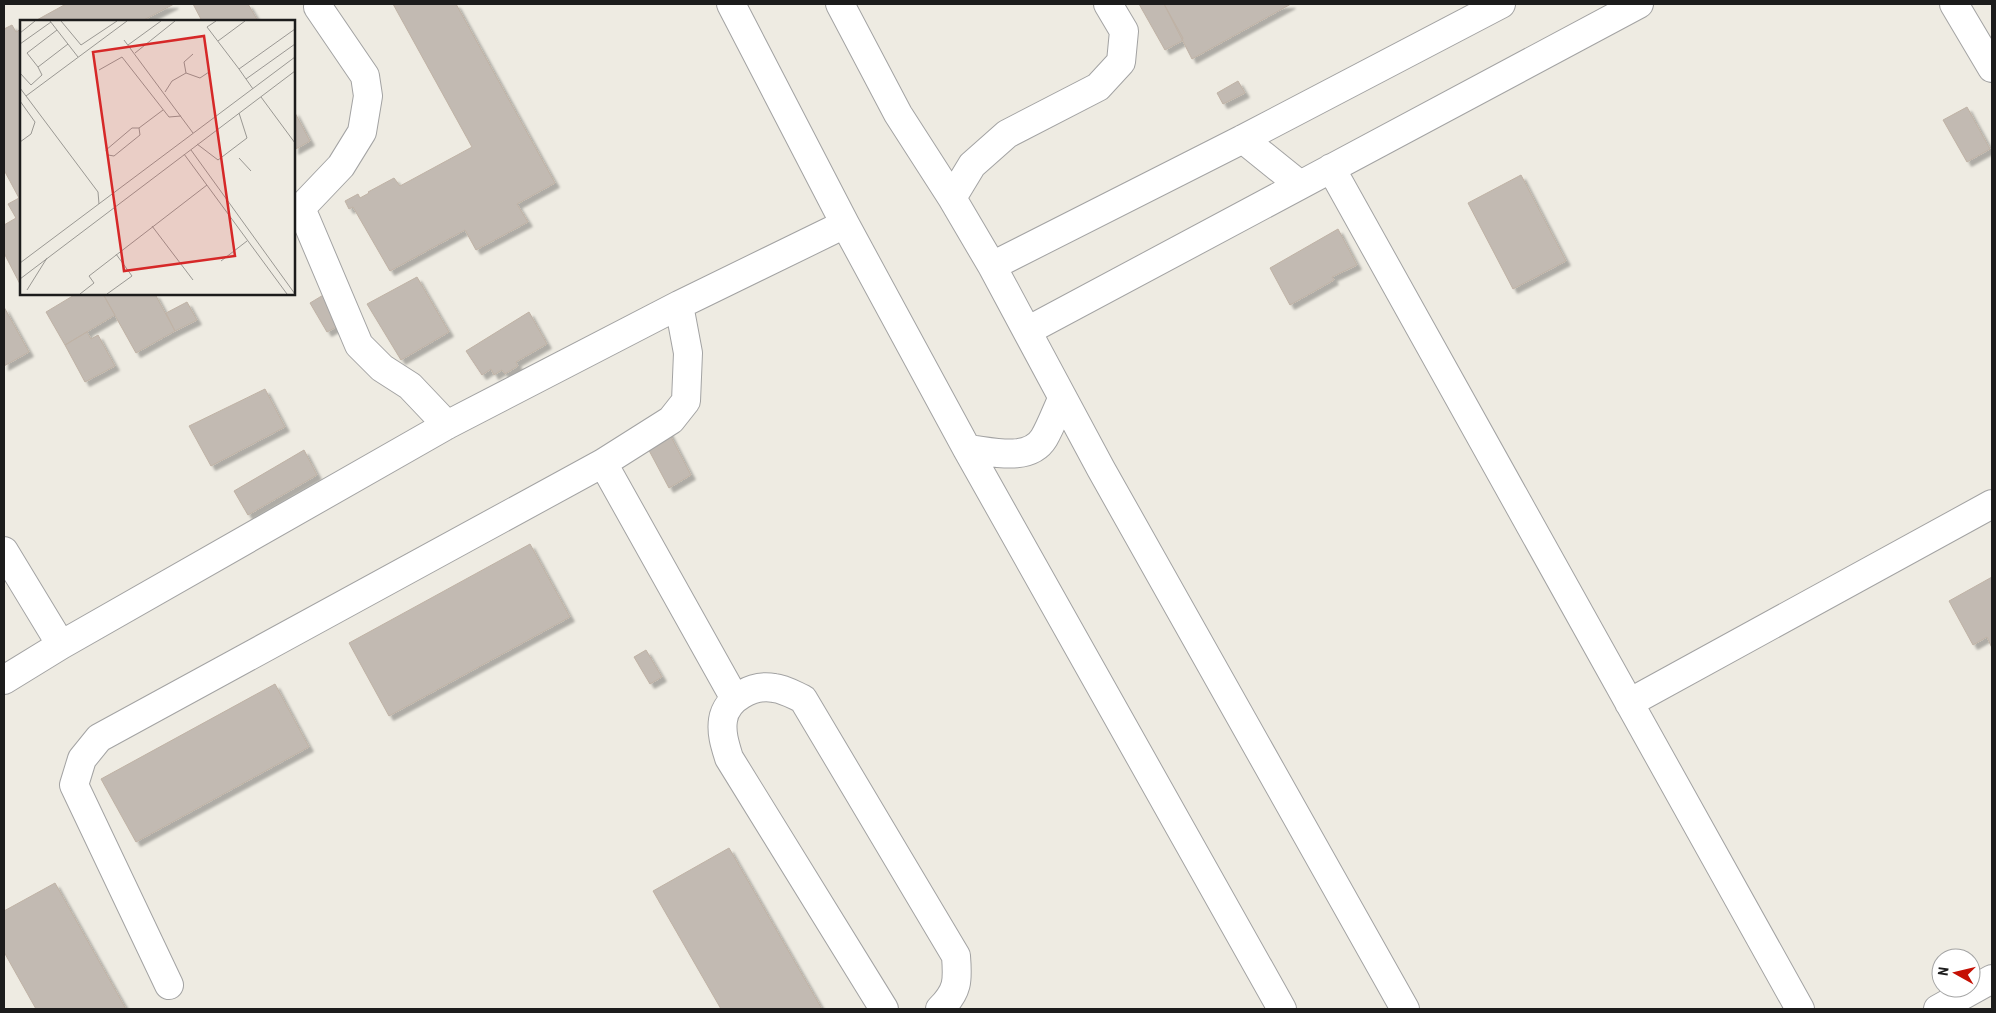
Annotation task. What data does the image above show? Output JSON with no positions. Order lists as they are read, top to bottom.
{
  "north": "left"
}
